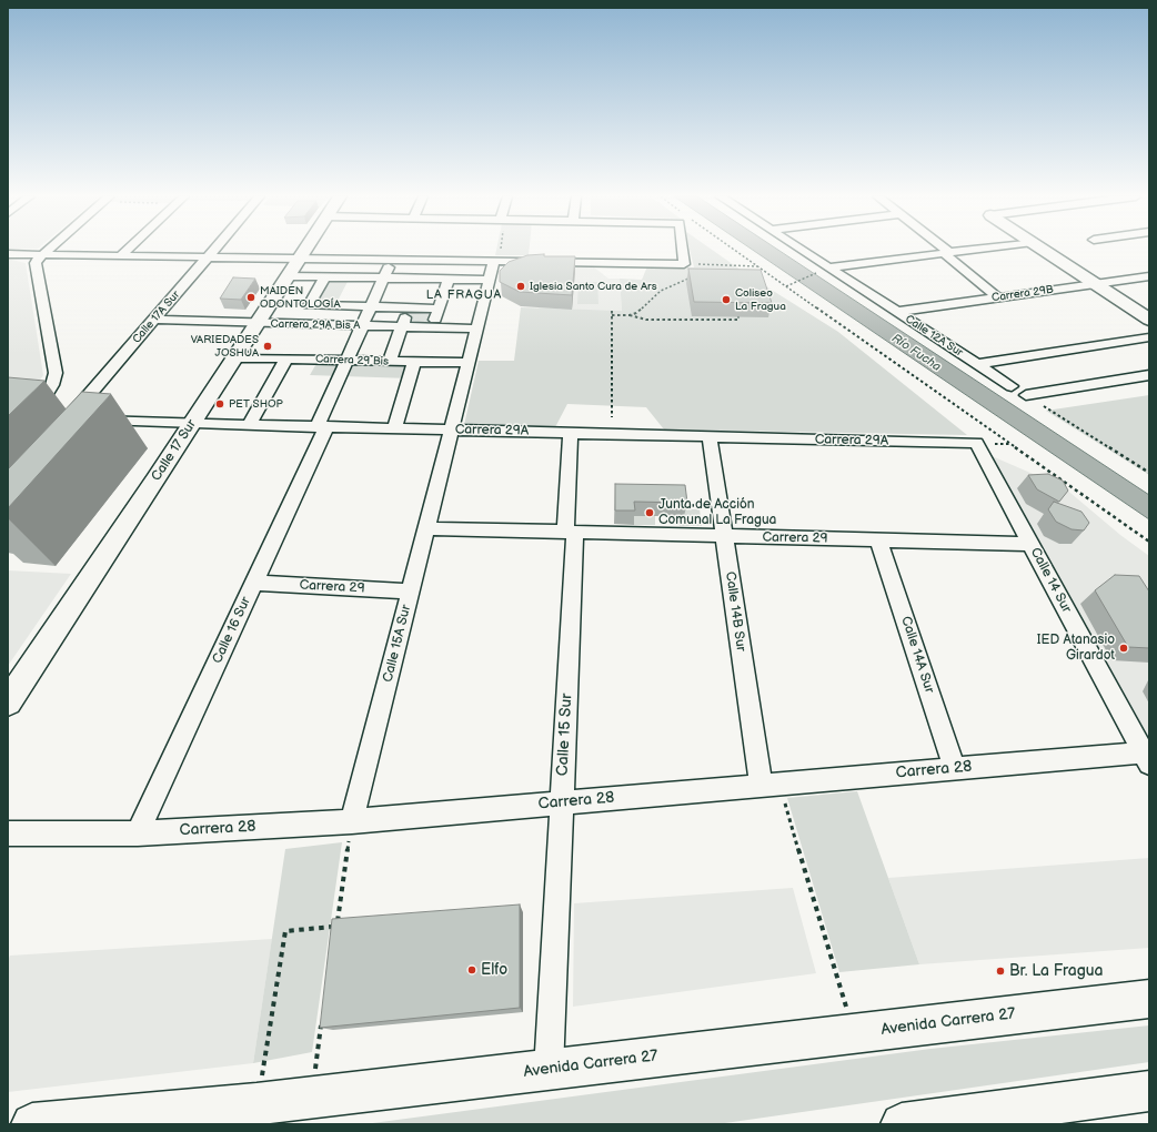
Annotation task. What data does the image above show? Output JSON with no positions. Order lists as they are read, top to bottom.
{
  "streets": {
    "main road": ["Calle 17 Sur", "Avenida Carrera 27"],
    "street": [
      "Carrera 29B",
      "Calle 17A Sur",
      "Carrera 29A Bis A",
      "Calle 12A Sur",
      "Carrera 29 Bis",
      "Carrera 29A",
      "Carrera 29",
      "Calle 14 Sur",
      "Calle 14B Sur",
      "Calle 16 Sur",
      "Calle 15A Sur",
      "Calle 14A Sur",
      "Calle 15 Sur",
      "Carrera 28"
    ]
  },
  "crossings": [
    ["Carrera 29B", "Calle 12A Sur"],
    ["Calle 17A Sur", "Carrera 29A Bis A"],
    ["Calle 17A Sur", "Carrera 29A"],
    ["Carrera 29A Bis A", "Calle 17 Sur"],
    ["Carrera 29A Bis A", "Calle 16 Sur"],
    ["Carrera 29A Bis A", "Calle 15A Sur"],
    ["Carrera 29 Bis", "Calle 17 Sur"],
    ["Carrera 29 Bis", "Calle 16 Sur"],
    ["Carrera 29 Bis", "Calle 15A Sur"],
    ["Carrera 29A", "Calle 17 Sur"],
    ["Carrera 29A", "Calle 14 Sur"],
    ["Carrera 29A", "Calle 14B Sur"],
    ["Carrera 29A", "Calle 16 Sur"],
    ["Carrera 29A", "Calle 15A Sur"],
    ["Carrera 29A", "Calle 15 Sur"],
    ["Carrera 29", "Calle 14 Sur"],
    ["Carrera 29", "Calle 14B Sur"],
    ["Carrera 29", "Calle 16 Sur"],
    ["Carrera 29", "Calle 15A Sur"],
    ["Carrera 29", "Calle 14A Sur"],
    ["Carrera 29", "Calle 15 Sur"],
    ["Calle 14 Sur", "Carrera 28"],
    ["Calle 14B Sur", "Carrera 28"],
    ["Calle 16 Sur", "Carrera 28"],
    ["Calle 15A Sur", "Carrera 28"],
    ["Calle 14A Sur", "Carrera 28"],
    ["Calle 15 Sur", "Carrera 28"],
    ["Calle 15 Sur", "Avenida Carrera 27"]
  ],
  "districts": ["LA FRAGUA"],
  "water": ["Río Fucha"],
  "places": [
    "Iglesia Santo Cura de Ars",
    "MAIDEN ODONTOLOGÍA",
    "Coliseo La Fragua",
    "VARIEDADES JOSHUA",
    "PET SHOP",
    "Junta de Acción Comunal La Fragua",
    "IED Atanasio Girardot",
    "Elfo",
    "Br. La Fragua"
  ]
}
